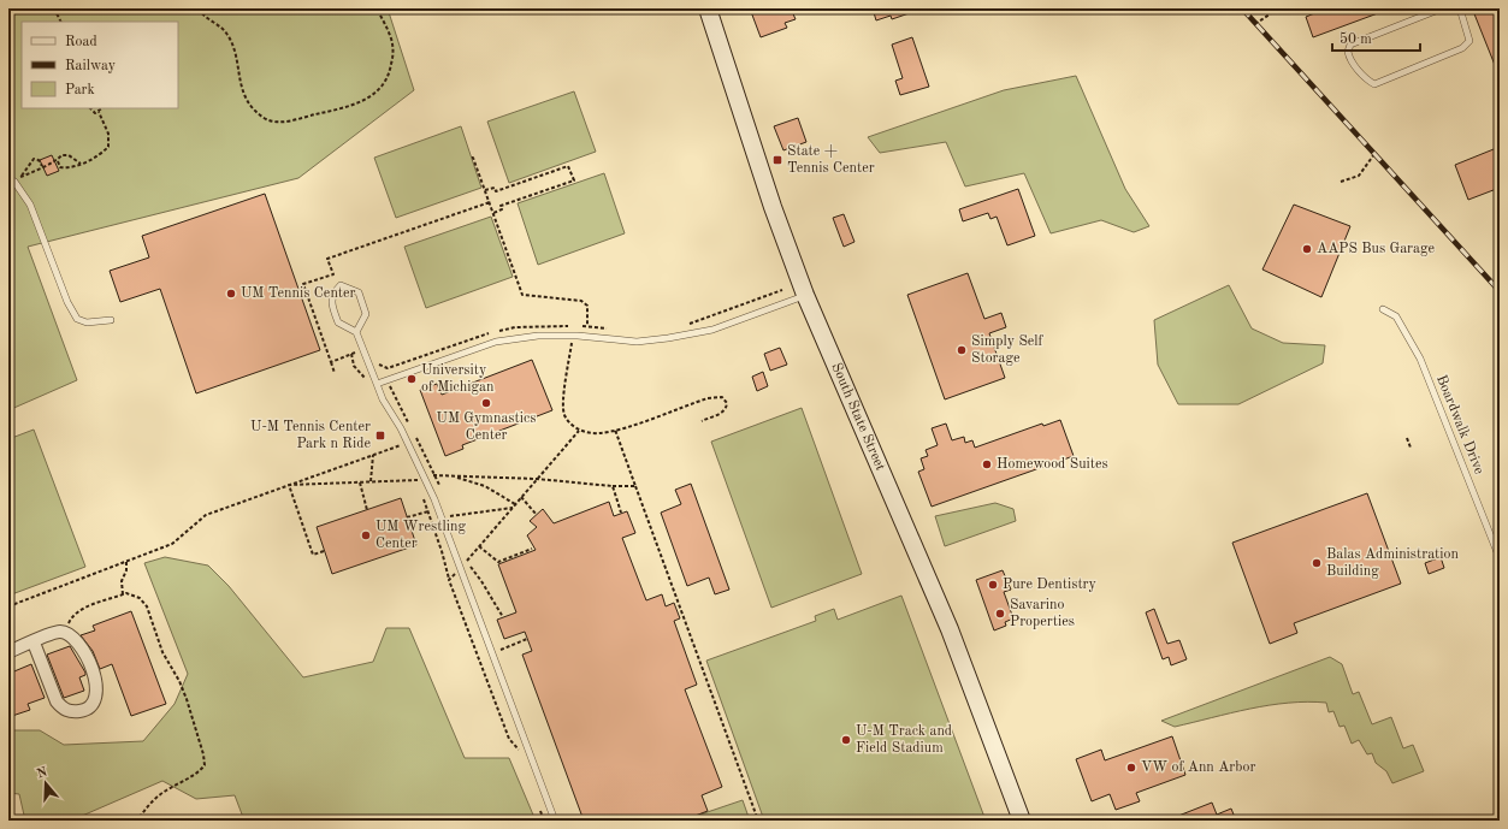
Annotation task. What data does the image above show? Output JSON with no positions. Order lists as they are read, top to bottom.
{
  "streets": {
    "main road": ["South State Street"],
    "lane": ["Boardwalk Drive"]
  },
  "places": {
    "transit": ["State + Tennis Center", "U-M Tennis Center Park n Ride"],
    "other": [
      "AAPS Bus Garage",
      "UM Tennis Center",
      "Simply Self Storage",
      "University of Michigan",
      "UM Gymnastics Center",
      "Homewood Suites",
      "UM Wrestling Center",
      "Balas Administration Building",
      "Pure Dentistry",
      "Savarino Properties",
      "U-M Track and Field Stadium",
      "VW of Ann Arbor"
    ]
  },
  "legend": ["Road", "Railway", "Park"],
  "scale_bar": "50 m",
  "north": "top"
}
